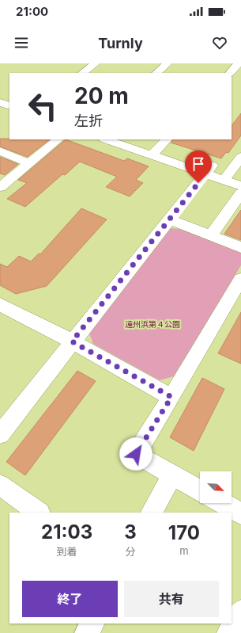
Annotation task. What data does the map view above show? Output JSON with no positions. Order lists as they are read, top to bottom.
{
  "parks": ["遠州浜第４公園"],
  "north": "bottom right",
  "page": {
    "status": "21:00",
    "header": "Turnly",
    "turn": ["20 m", "左折"],
    "eta": [
      "21:03",
      "到着",
      "3",
      "分",
      "170",
      "m"
    ],
    "buttons": ["終了", "共有"]
  }
}
